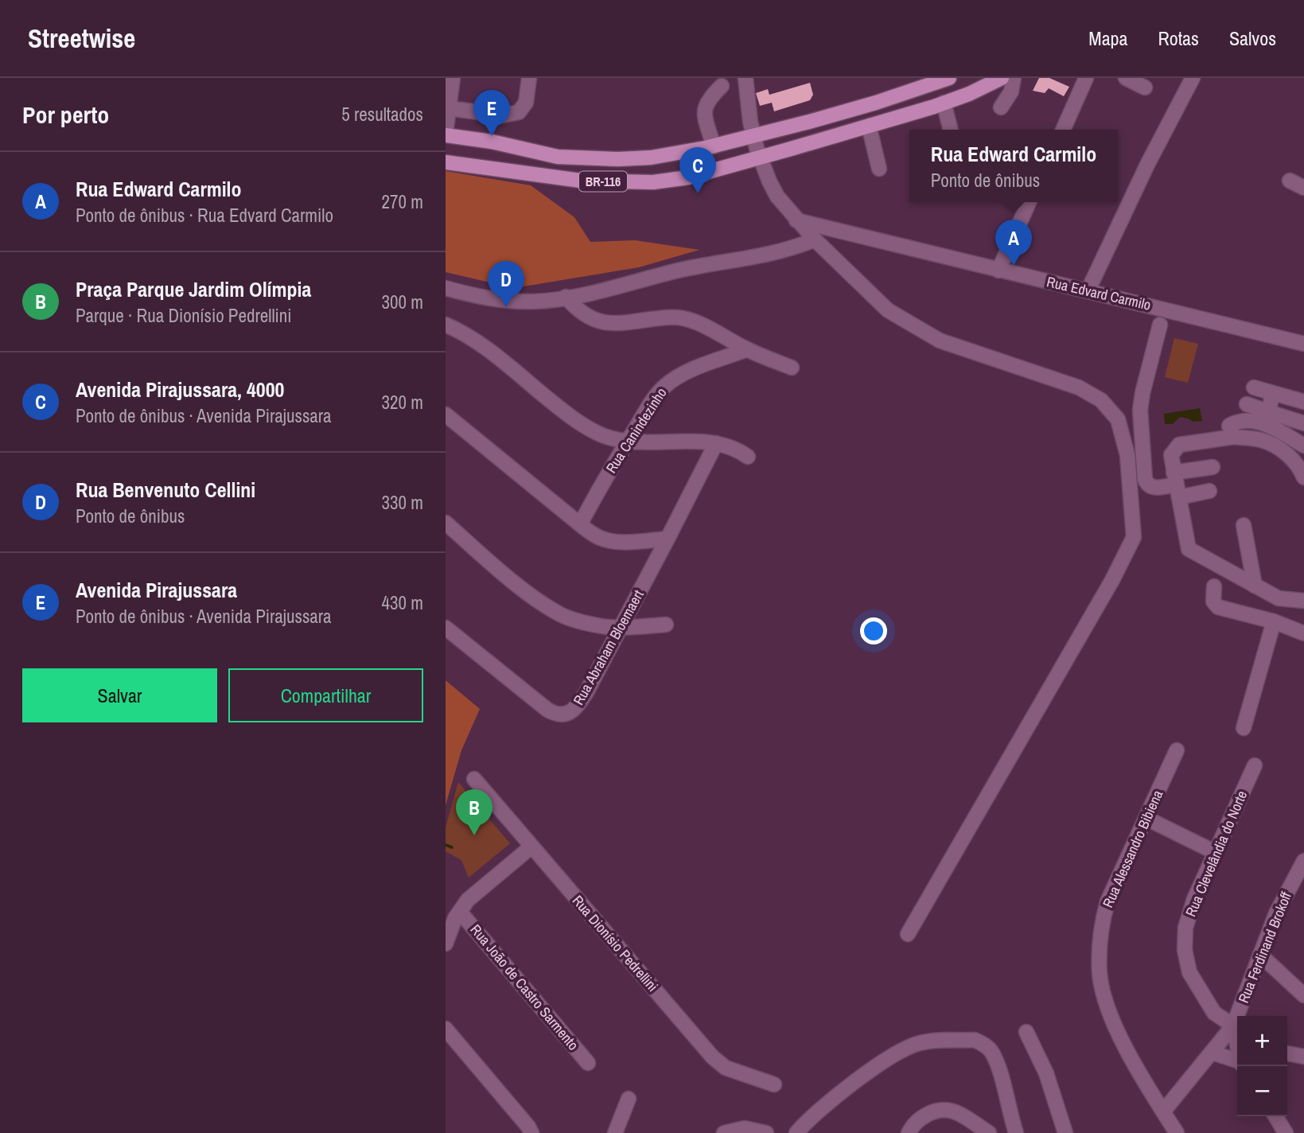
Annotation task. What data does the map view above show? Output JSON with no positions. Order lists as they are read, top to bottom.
{
  "streets": {
    "main road": ["BR-116"],
    "street": [
      "Rua Edvard Carmilo",
      "Rua Canindezinho",
      "Rua Abraham Bloemaert",
      "Rua Alessandro Bibiena",
      "Rua Clevelândia do Norte",
      "Rua Dionísio Pedrellini",
      "Rua Ferdinand Brokoff",
      "Rua João de Castro Sarmento"
    ]
  },
  "crossings": [
    ["Rua Alessandro Bibiena", "Rua Ferdinand Brokoff"],
    ["Rua Clevelândia do Norte", "Rua Ferdinand Brokoff"]
  ],
  "page": {
    "header": "Streetwise",
    "nav": ["Mapa", "Rotas", "Salvos"],
    "heading": ["Por perto", "5 resultados"],
    "pins": [
      "E",
      "C",
      "A",
      "D",
      "B"
    ],
    "popup": ["Rua Edward Carmilo", "Ponto de ônibus"],
    "list": [
      {
        "mark": "A",
        "name": "Rua Edward Carmilo",
        "note": "Ponto de ônibus · Rua Edvard Carmilo",
        "value": "270 m"
      },
      {
        "mark": "B",
        "name": "Praça Parque Jardim Olímpia",
        "note": "Parque · Rua Dionísio Pedrellini",
        "value": "300 m"
      },
      {
        "mark": "C",
        "name": "Avenida Pirajussara, 4000",
        "note": "Ponto de ônibus · Avenida Pirajussara",
        "value": "320 m"
      },
      {
        "mark": "D",
        "name": "Rua Benvenuto Cellini",
        "note": "Ponto de ônibus",
        "value": "330 m"
      },
      {
        "mark": "E",
        "name": "Avenida Pirajussara",
        "note": "Ponto de ônibus · Avenida Pirajussara",
        "value": "430 m"
      }
    ],
    "buttons": ["Salvar", "Compartilhar"],
    "map_buttons": ["+", "−"]
  }
}
